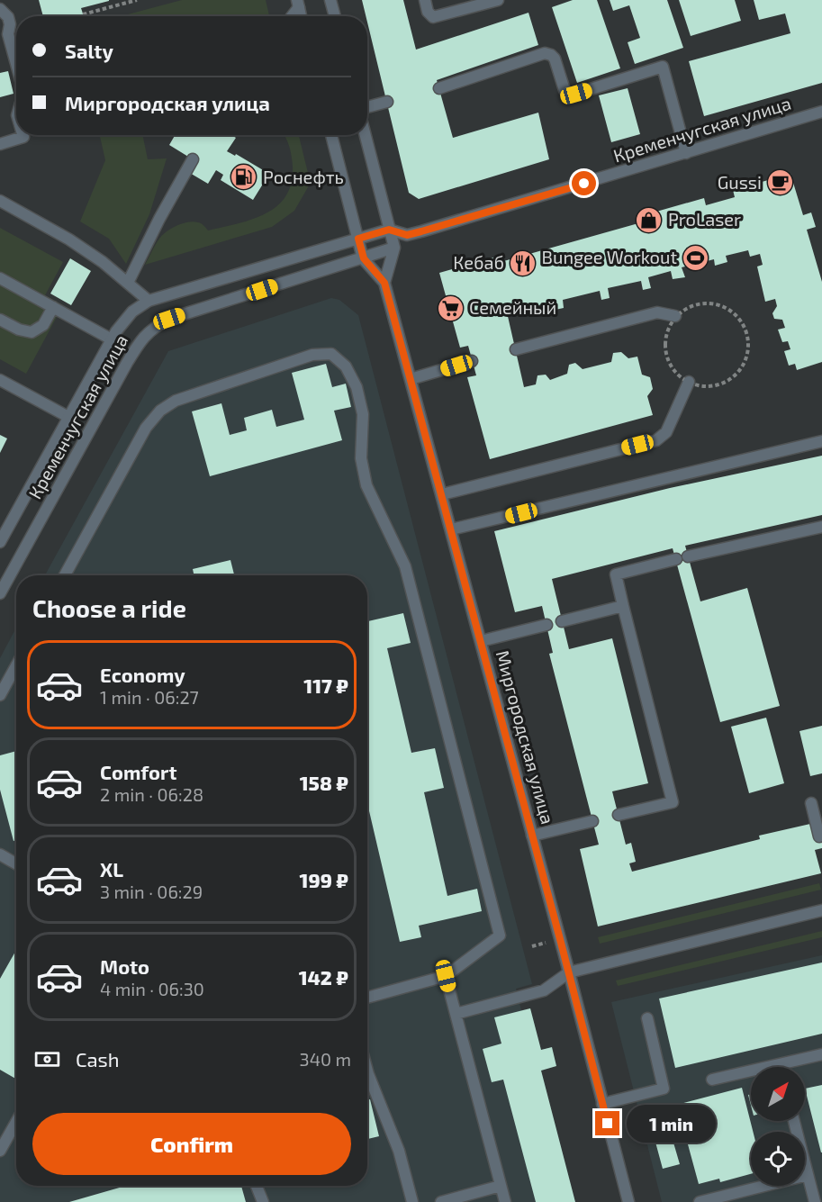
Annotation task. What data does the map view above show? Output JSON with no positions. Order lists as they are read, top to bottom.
{
  "streets": {
    "street": ["Кременчугская улица", "Миргородская улица"]
  },
  "crossings": [
    ["Кременчугская улица", "Миргородская улица"]
  ],
  "places": {
    "fuel station": ["Роснефть"],
    "cafe": ["Gussi"],
    "shop": ["ProLaser"],
    "sports": ["Bungee Workout"],
    "restaurant": ["Кебаб"],
    "supermarket": ["Семейный"]
  },
  "north": "top right",
  "page": {
    "banner": ["Salty", "Миргородская улица"],
    "heading": "Choose a ride",
    "list": [
      {
        "name": "Economy",
        "note": "1 min · 06:27",
        "value": "117 ₽"
      },
      {
        "name": "Comfort",
        "note": "2 min · 06:28",
        "value": "158 ₽"
      },
      {
        "name": "XL",
        "note": "3 min · 06:29",
        "value": "199 ₽"
      },
      {
        "name": "Moto",
        "note": "4 min · 06:30",
        "value": "142 ₽"
      }
    ],
    "pay": ["Cash", "340 m"],
    "buttons": "Confirm",
    "bubble": "1 min"
  }
}
